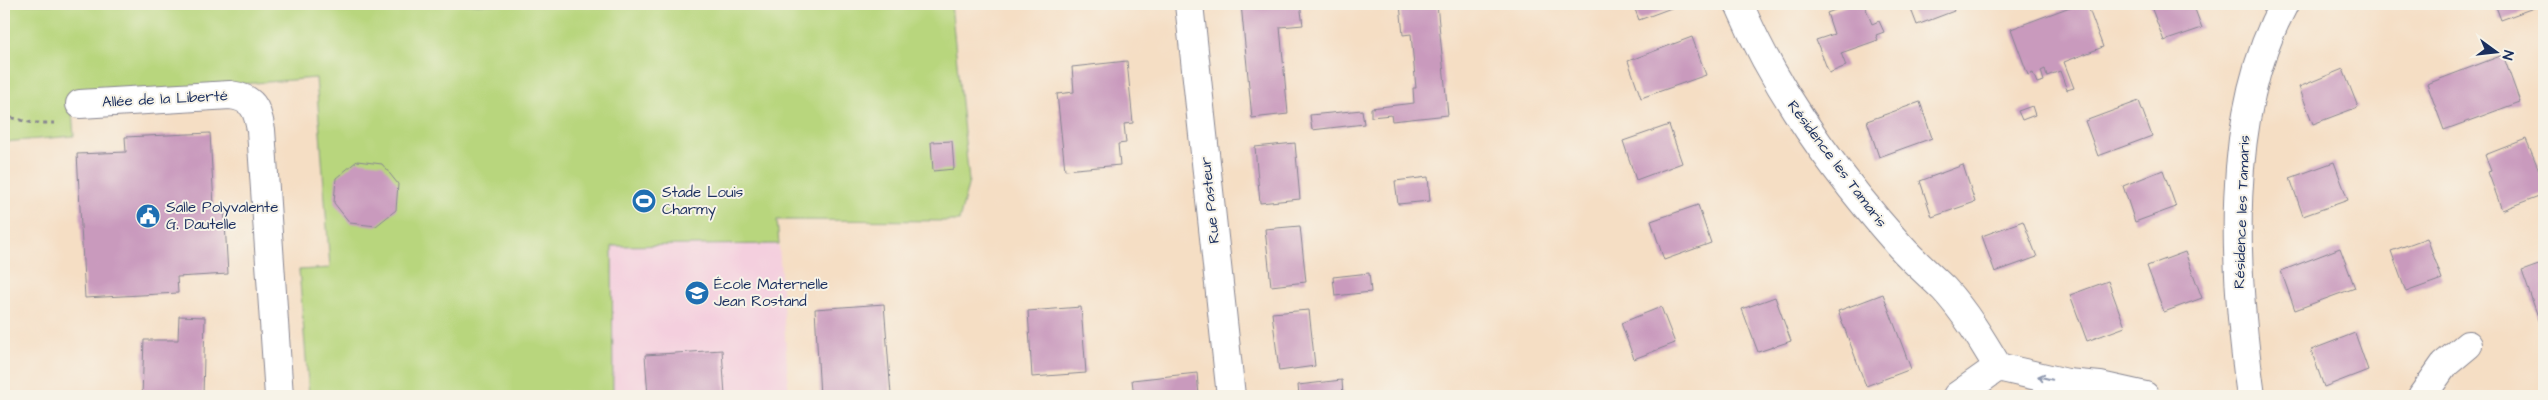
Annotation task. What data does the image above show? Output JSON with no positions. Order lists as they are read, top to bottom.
{
  "streets": {
    "street": ["Allée de la Liberté", "Résidence les Tamaris", "Rue Pasteur"]
  },
  "places": {
    "sports": ["Stade Louis Charmy"],
    "public building": ["Salle Polyvalente G. Dautelle"],
    "school or university": ["École Maternelle Jean Rostand"]
  },
  "north": "right"
}
